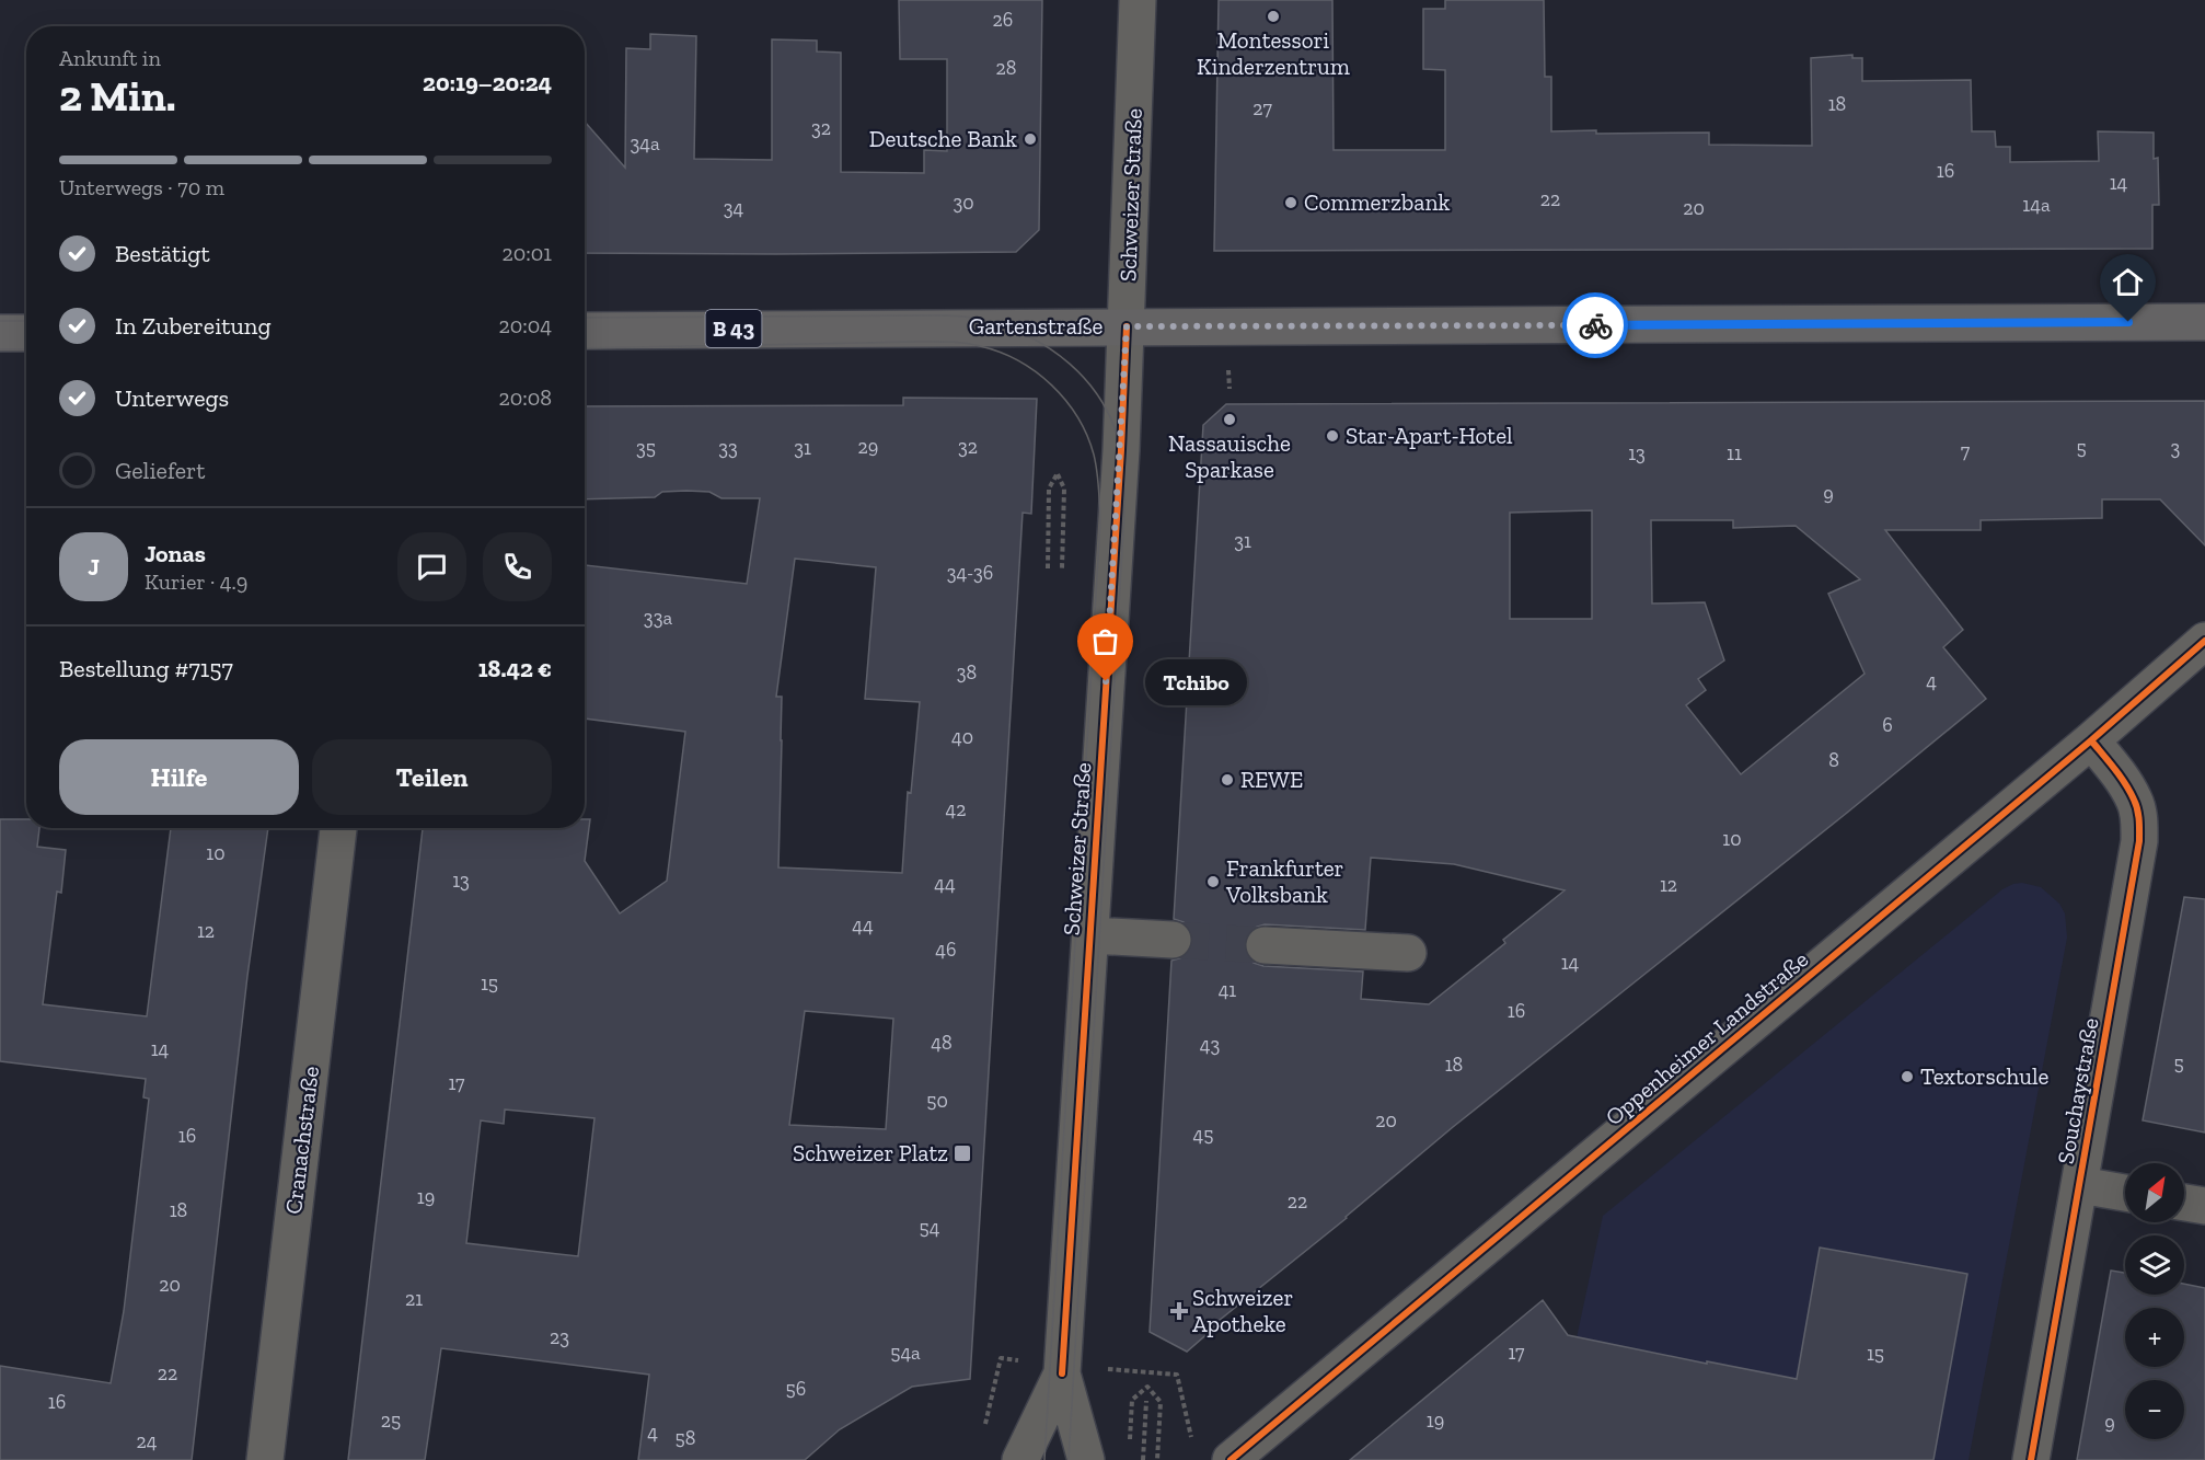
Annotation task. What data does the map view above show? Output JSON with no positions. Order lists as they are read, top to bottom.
{
  "streets": {
    "main road": ["Gartenstraße", "B 43"],
    "street": [
      "Schweizer Straße",
      "Oppenheimer Landstraße",
      "Souchaystraße",
      "Cranachstraße"
    ]
  },
  "crossings": [
    ["Schweizer Straße", "Gartenstraße"],
    ["Oppenheimer Landstraße", "Souchaystraße"]
  ],
  "places": {
    "other": [
      "Montessori Kinderzentrum",
      "Deutsche Bank",
      "Commerzbank",
      "Nassauische Sparkase",
      "Star-Apart-Hotel",
      "Tchibo",
      "REWE",
      "Frankfurter Volksbank",
      "Textorschule"
    ],
    "transit": ["Schweizer Platz"],
    "health": ["Schweizer Apotheke"]
  },
  "house_numbers": [
    "26",
    "28",
    "18",
    "27",
    "32",
    "34a",
    "16",
    "14",
    "22",
    "30",
    "14a",
    "34",
    "20",
    "29",
    "32",
    "35",
    "33",
    "31",
    "5",
    "3",
    "7",
    "13",
    "11",
    "9",
    "31",
    "34-36",
    "33a",
    "38",
    "4",
    "6",
    "40",
    "8",
    "42",
    "10",
    "10",
    "13",
    "44",
    "12",
    "44",
    "12",
    "46",
    "14",
    "15",
    "41",
    "16",
    "48",
    "43",
    "14",
    "5",
    "18",
    "17",
    "50",
    "20",
    "45",
    "16",
    "19",
    "22",
    "18",
    "54",
    "20",
    "21",
    "23",
    "54a",
    "17",
    "15",
    "22",
    "56",
    "16",
    "25",
    "19",
    "9",
    "4",
    "58",
    "24"
  ],
  "north": "top right",
  "page": {
    "heading": ["2 Min.", "Ankunft in", "20:19–20:24"],
    "panel": [
      "Jonas",
      "Kurier · 4.9",
      "Bestellung #7157",
      "18.42 €"
    ],
    "bar": "Unterwegs · 70 m",
    "list": [
      ["Bestätigt", "20:01"],
      ["In Zubereitung", "20:04"],
      ["Unterwegs", "20:08"],
      "Geliefert"
    ],
    "round": "J",
    "bubble": "Tchibo",
    "buttons": ["Hilfe", "Teilen"],
    "map_buttons": ["+", "−"]
  }
}
